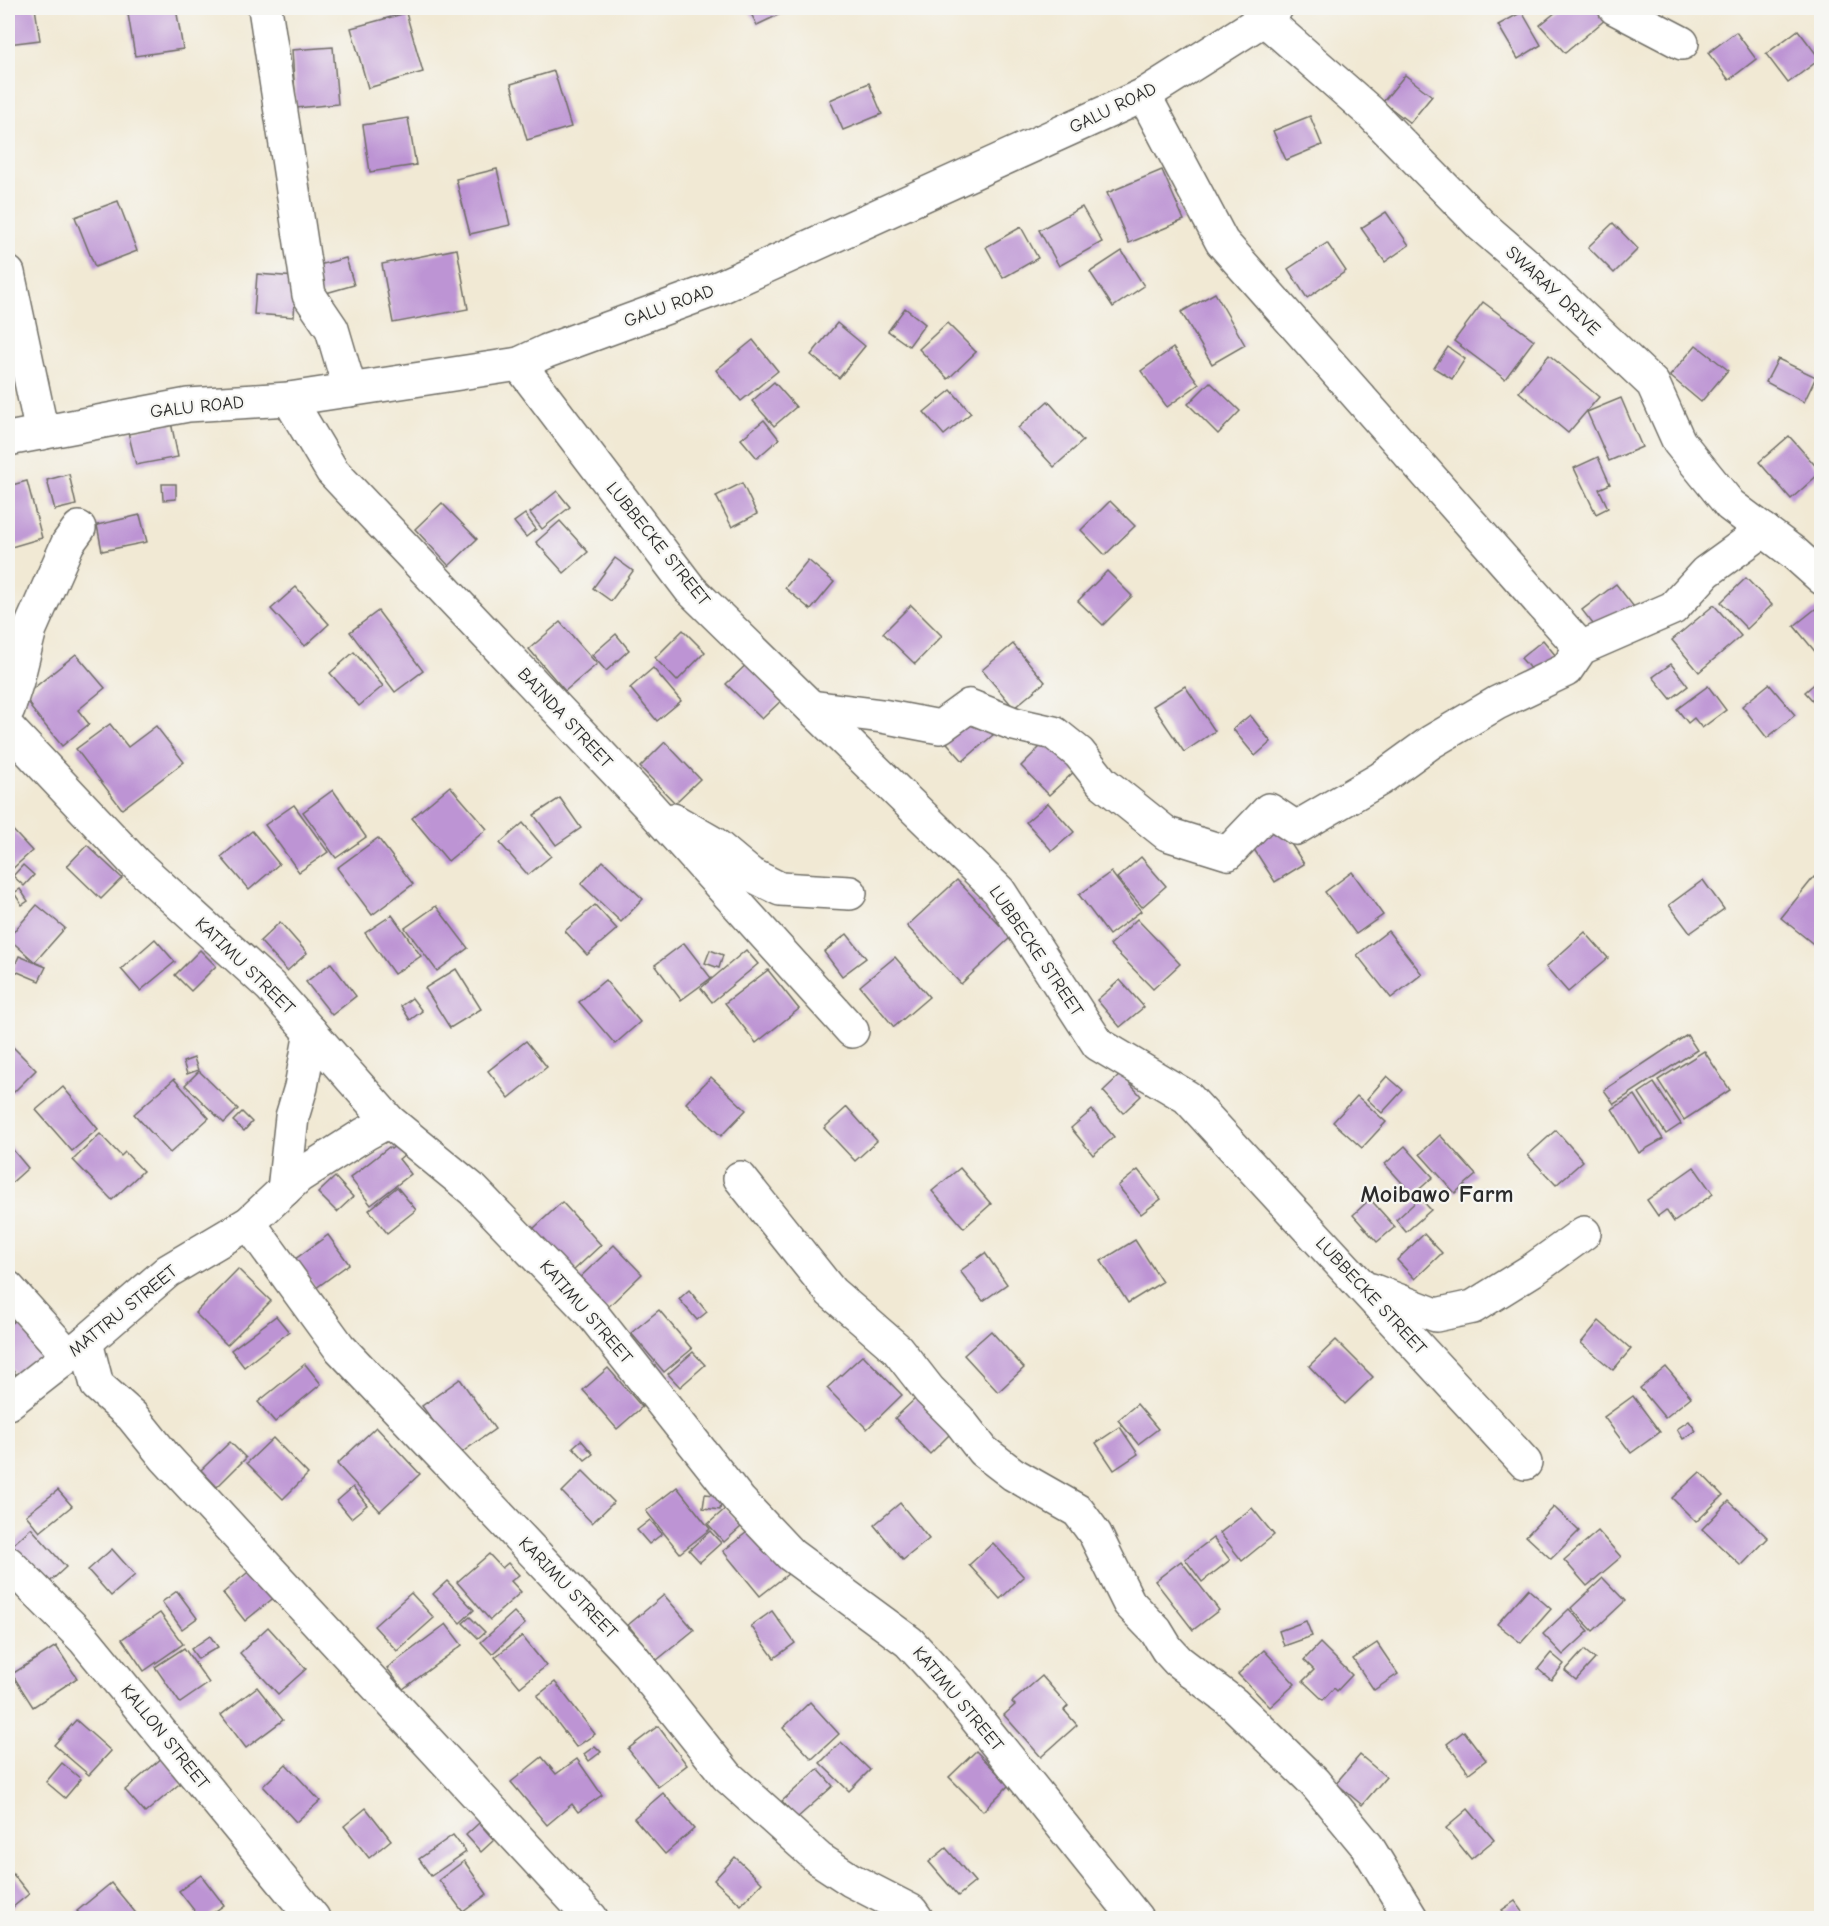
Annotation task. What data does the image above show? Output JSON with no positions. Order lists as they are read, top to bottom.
{
  "streets": {
    "street": [
      "GALU ROAD",
      "SWARAY DRIVE",
      "LUBBECKE STREET",
      "BAINDA STREET",
      "KATIMU STREET",
      "MATTRU STREET",
      "KARIMU STREET",
      "KALLON STREET"
    ]
  },
  "crossings": [
    ["GALU ROAD", "SWARAY DRIVE"],
    ["GALU ROAD", "LUBBECKE STREET"],
    ["GALU ROAD", "BAINDA STREET"],
    ["KATIMU STREET", "MATTRU STREET"],
    ["MATTRU STREET", "KARIMU STREET"]
  ],
  "districts": ["Moibawo Farm"]
}
